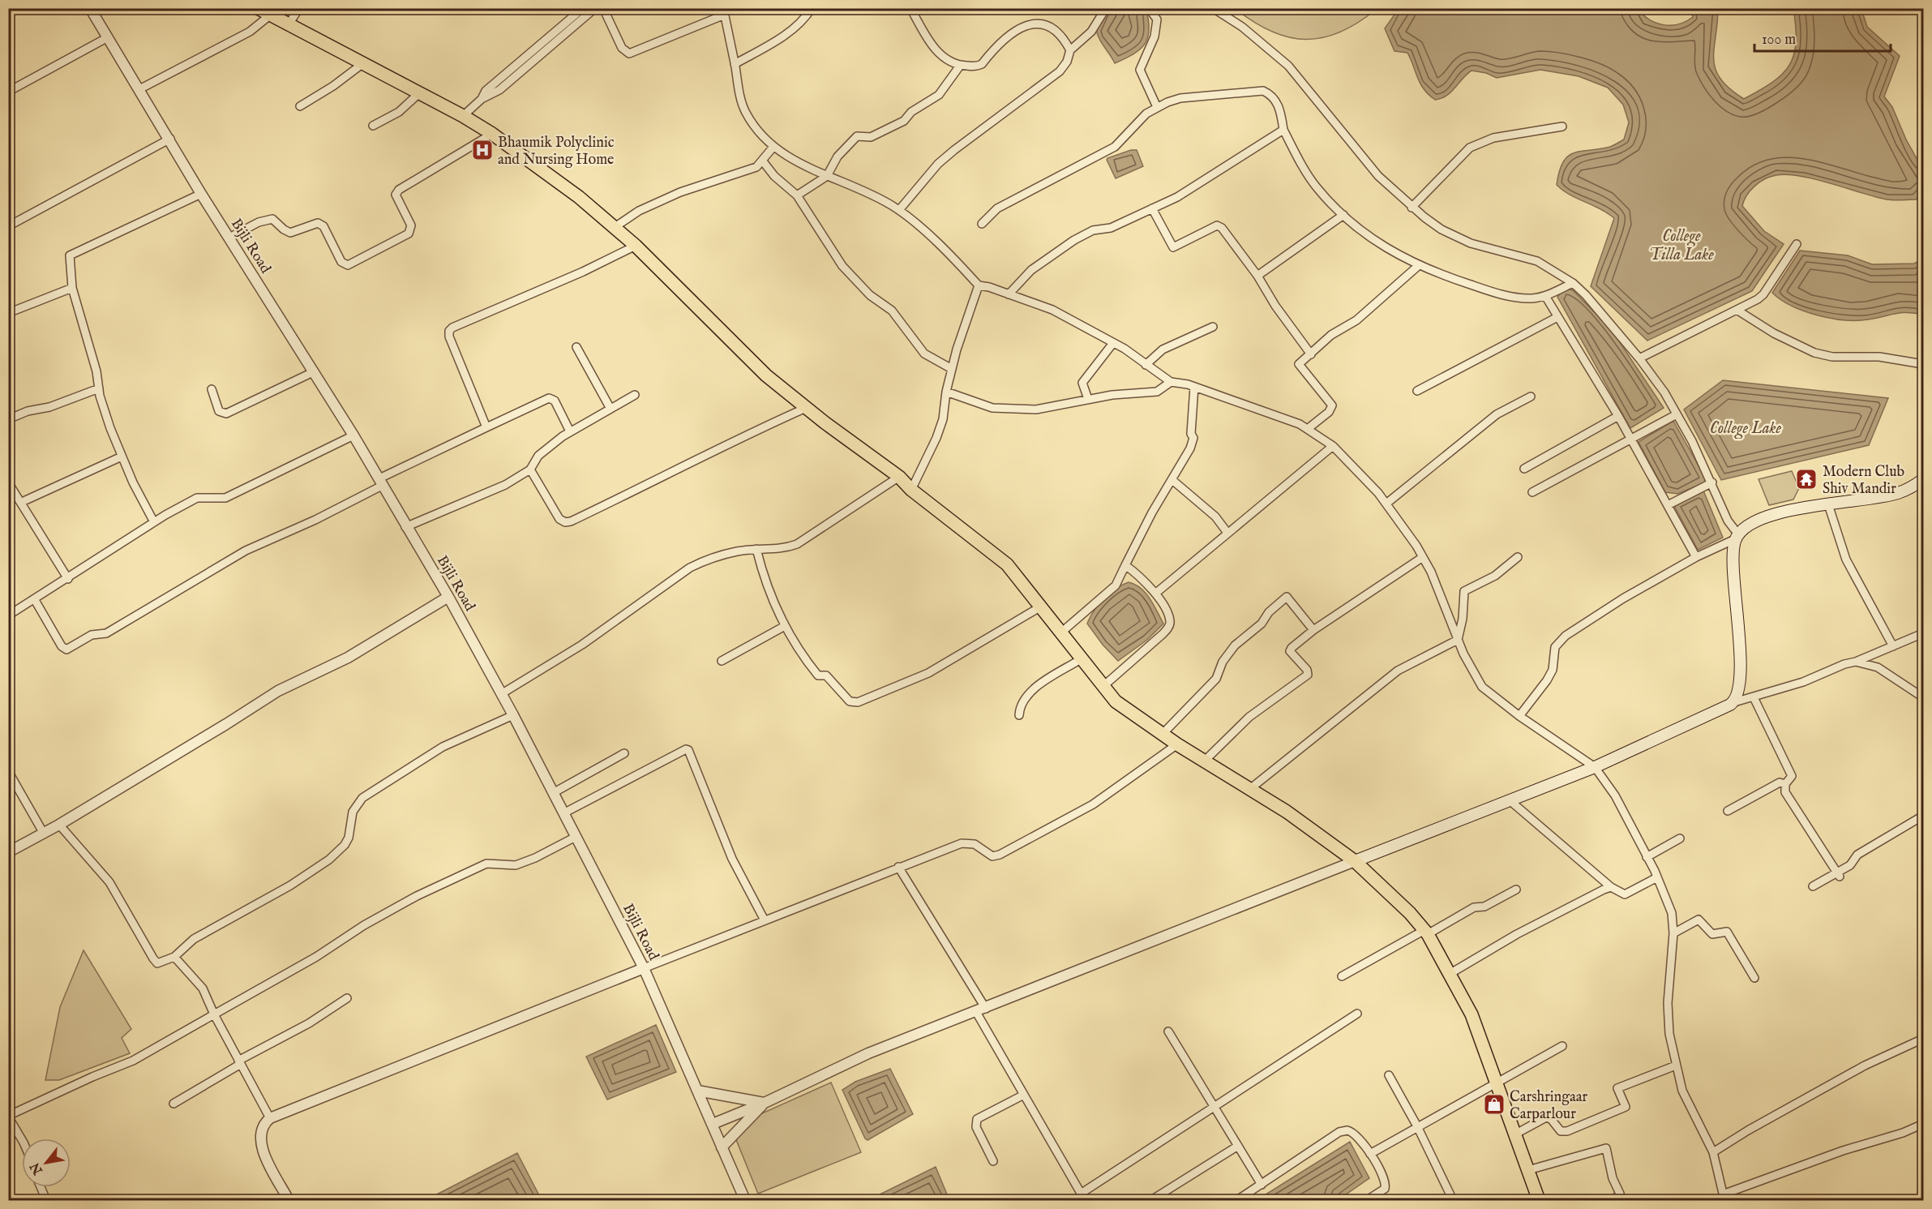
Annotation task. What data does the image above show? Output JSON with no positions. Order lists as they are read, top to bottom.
{
  "streets": {
    "street": ["Bijli Road"]
  },
  "water": ["College Tilla Lake", "College Lake"],
  "places": {
    "hospital": ["Bhaumik Polyclinic and Nursing Home"],
    "temple": ["Modern Club Shiv Mandir"],
    "shop": ["Carshringaar Carparlour"]
  },
  "scale_bar": "100 m",
  "north": "bottom left"
}
